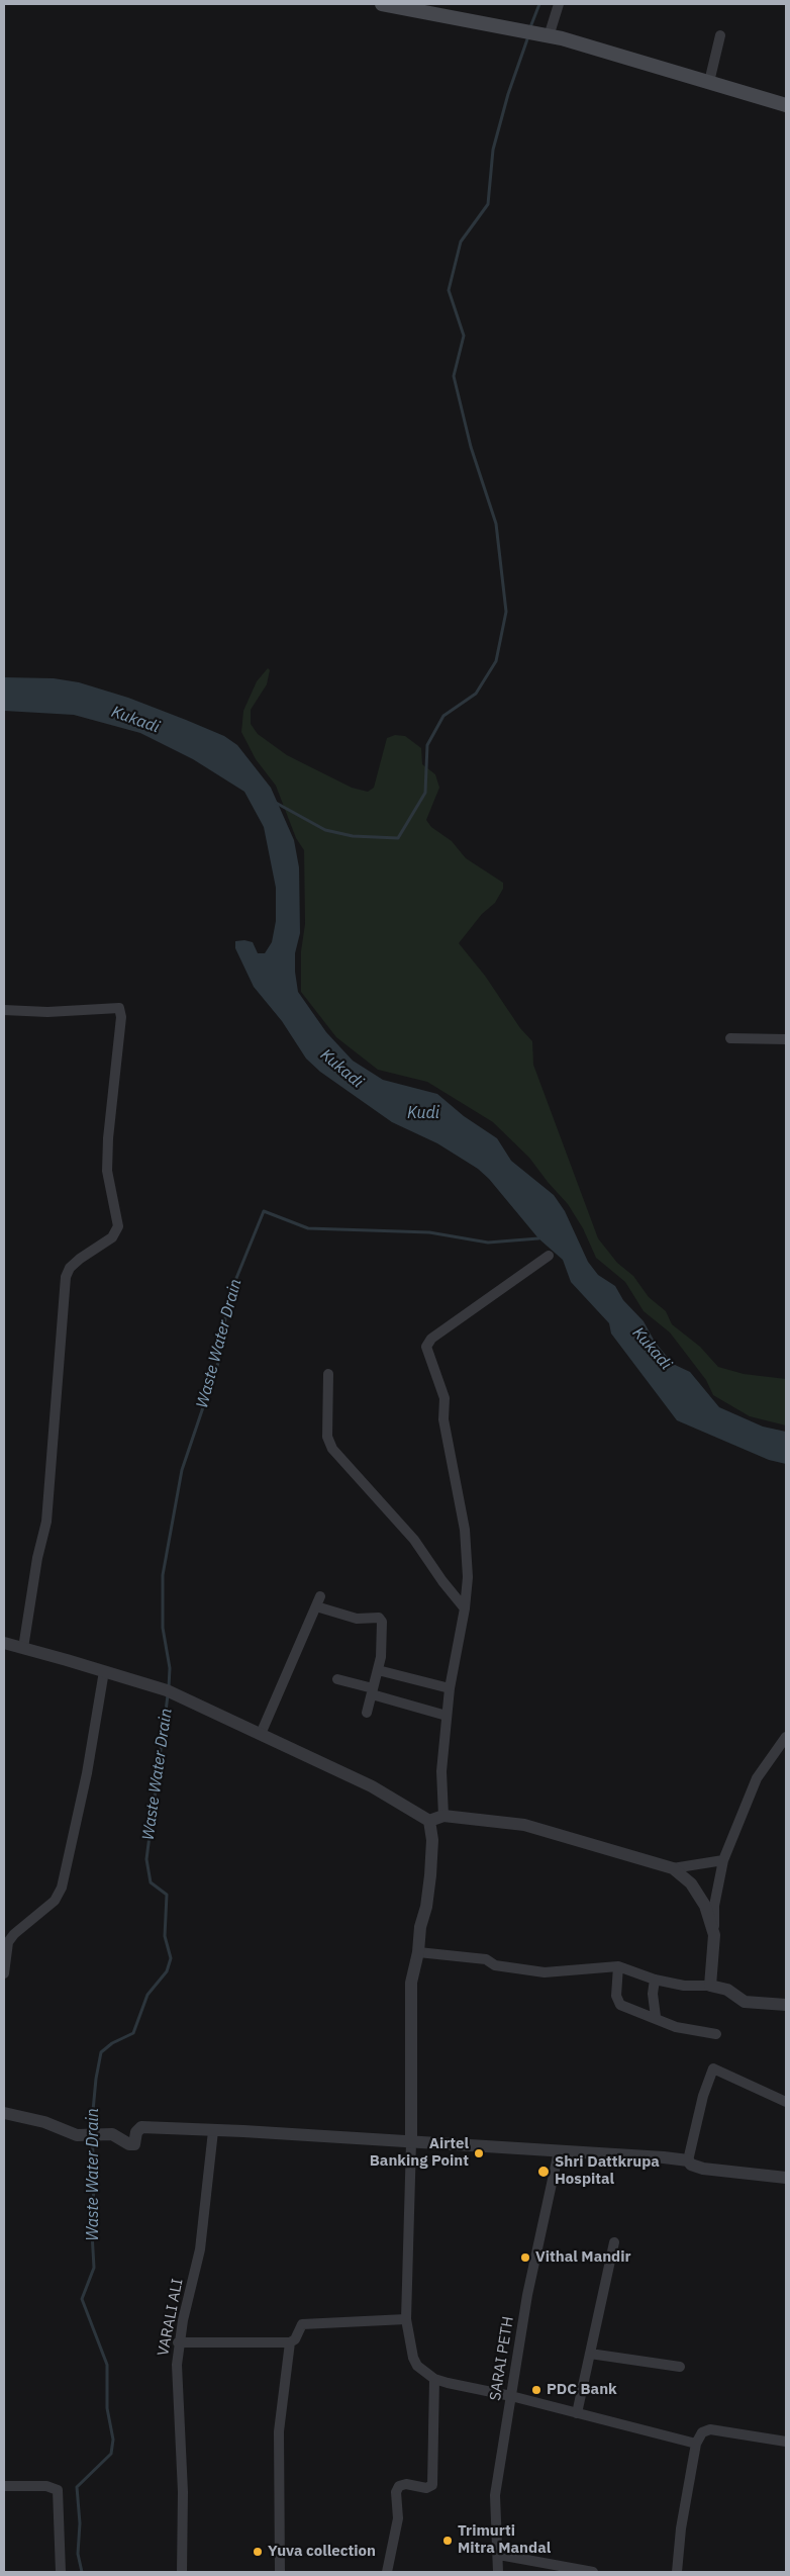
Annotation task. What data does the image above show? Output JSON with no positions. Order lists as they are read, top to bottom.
{
  "streets": {
    "street": ["VARALI ALI", "SARAI PETH"]
  },
  "water": ["Kukadi", "Kudi", "Waste Water Drain"],
  "places": [
    "Airtel Banking Point",
    "Shri Dattkrupa Hospital",
    "Vithal Mandir",
    "PDC Bank",
    "Trimurti Mitra Mandal",
    "Yuva collection"
  ]
}
